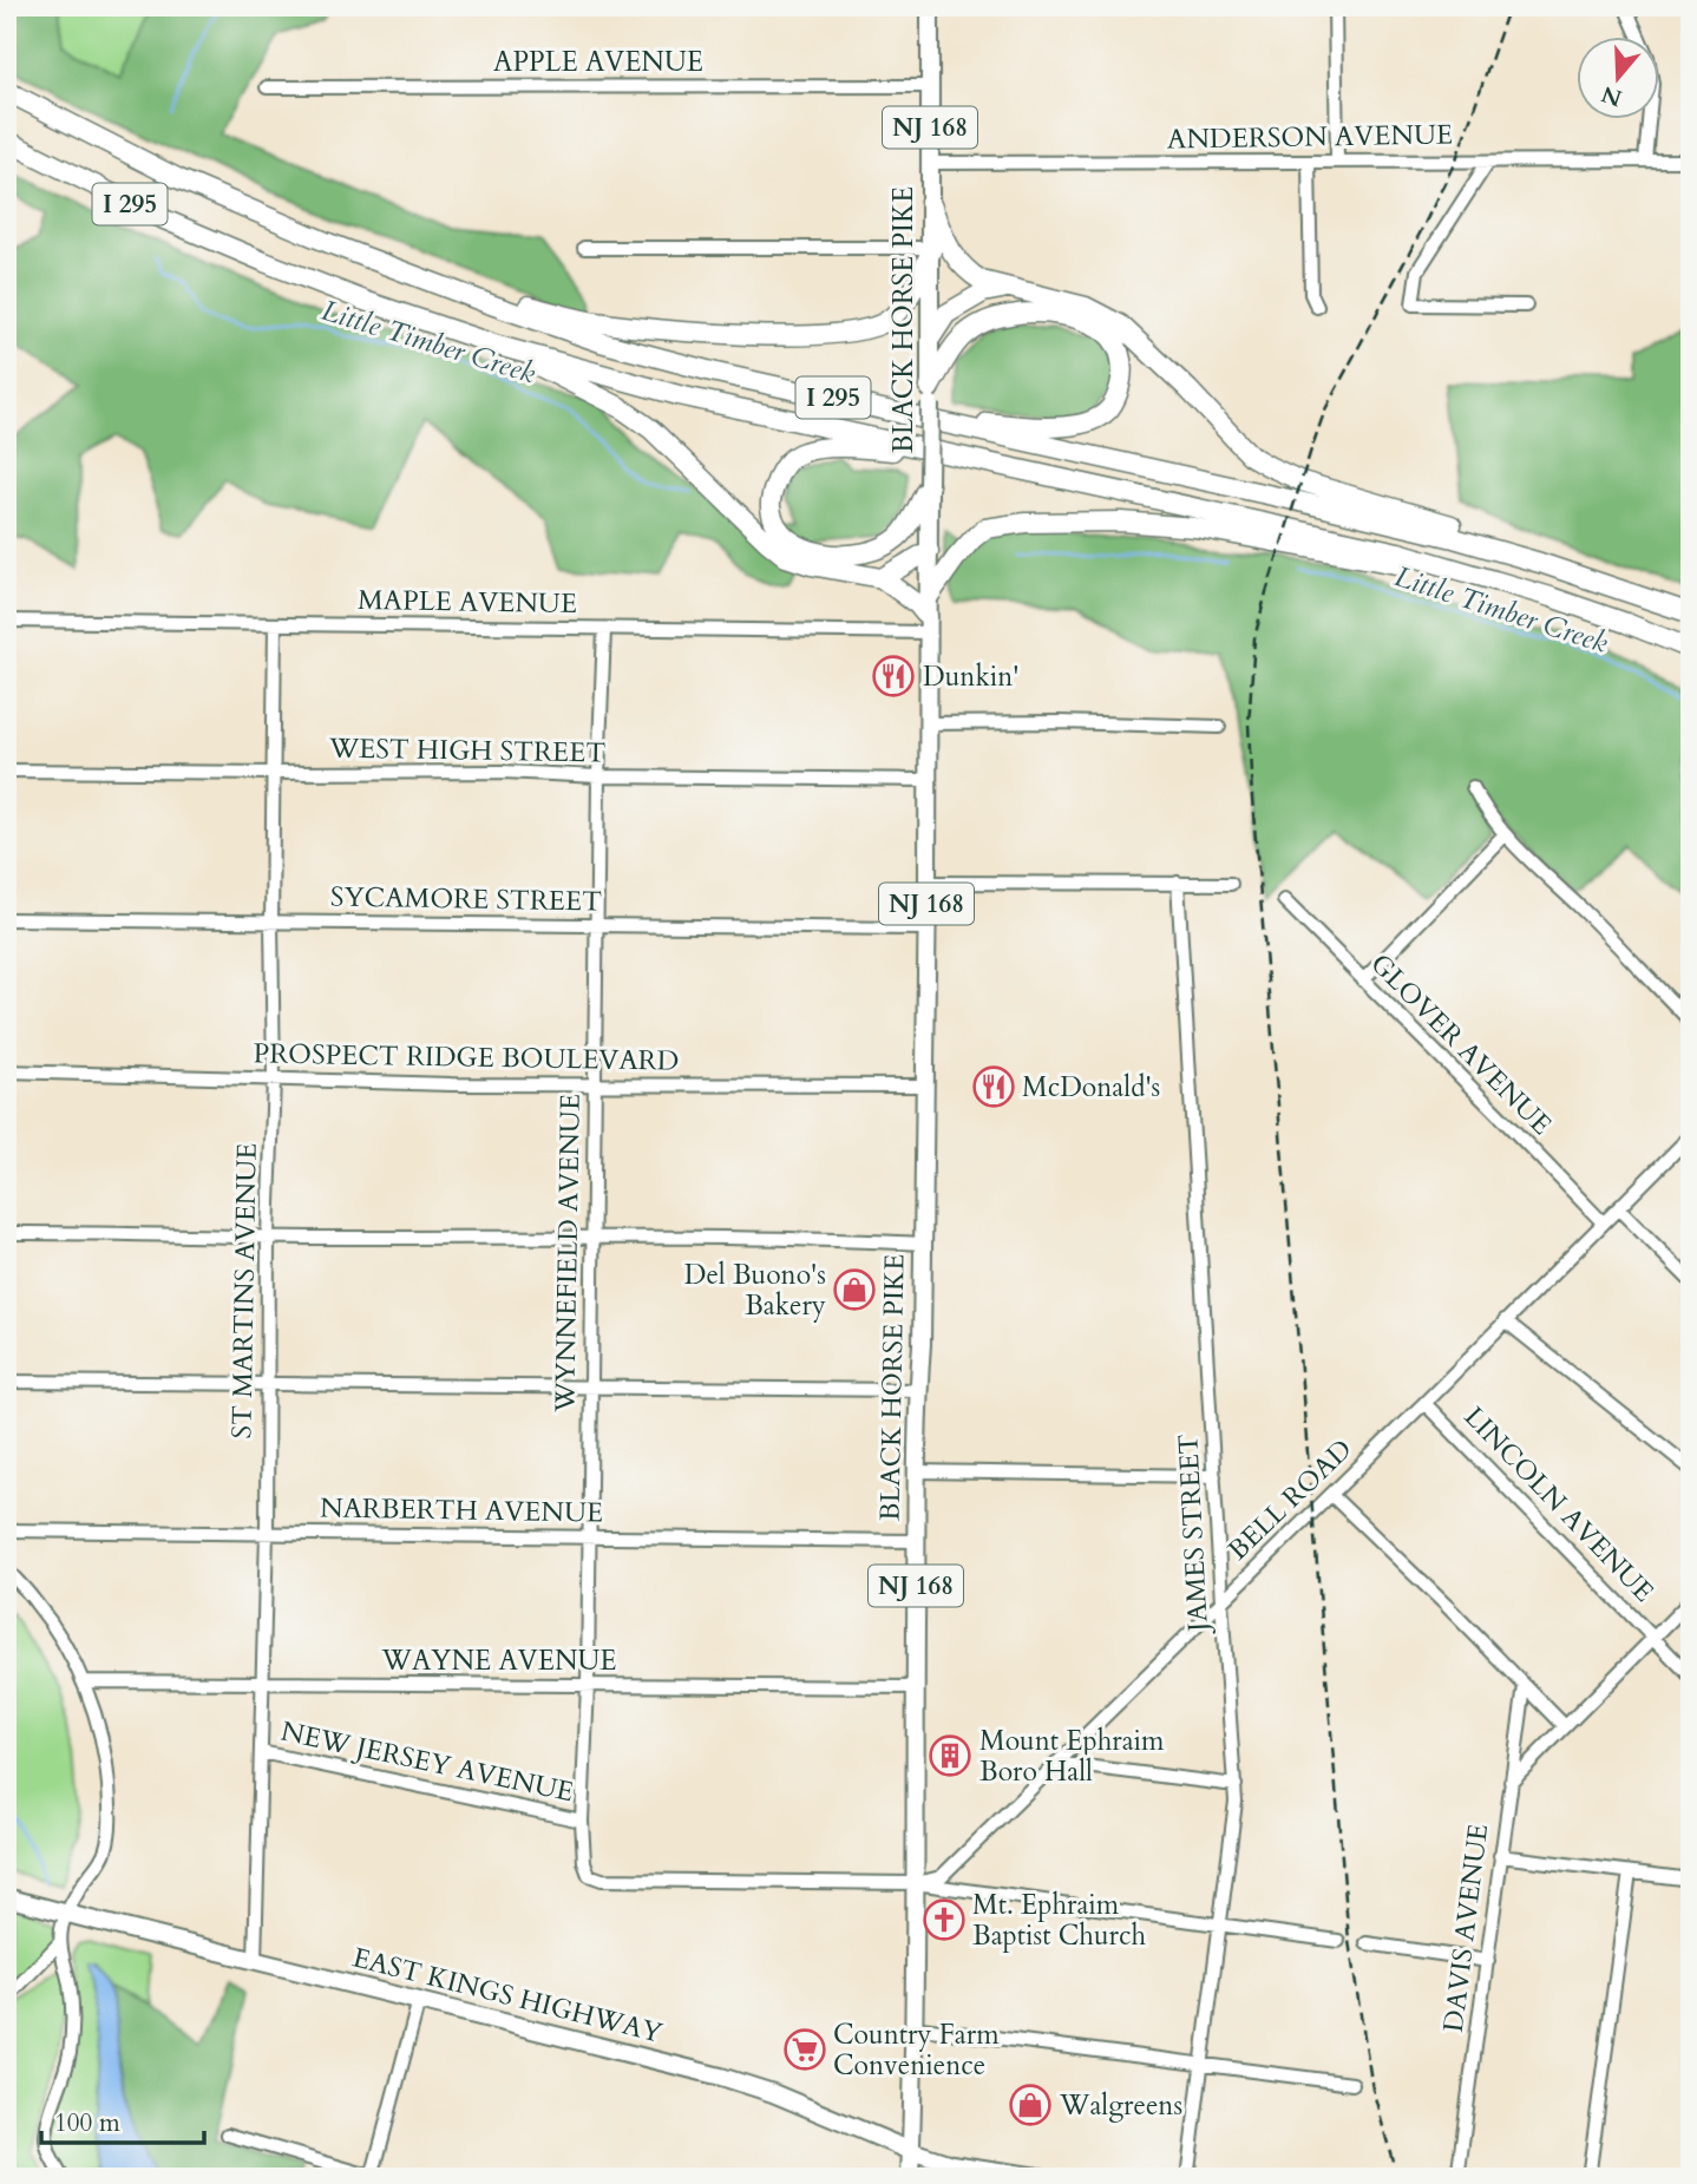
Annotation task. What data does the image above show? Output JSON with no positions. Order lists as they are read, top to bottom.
{
  "streets": {
    "highway": ["I 295"],
    "main road": ["NJ 168", "BLACK HORSE PIKE", "EAST KINGS HIGHWAY"],
    "street": [
      "APPLE AVENUE",
      "ANDERSON AVENUE",
      "MAPLE AVENUE",
      "WEST HIGH STREET",
      "SYCAMORE STREET",
      "GLOVER AVENUE",
      "PROSPECT RIDGE BOULEVARD",
      "WYNNEFIELD AVENUE",
      "ST MARTINS AVENUE",
      "BELL ROAD",
      "LINCOLN AVENUE",
      "NARBERTH AVENUE",
      "JAMES STREET",
      "WAYNE AVENUE",
      "NEW JERSEY AVENUE",
      "DAVIS AVENUE"
    ]
  },
  "crossings": [
    ["APPLE AVENUE", "BLACK HORSE PIKE"],
    ["NJ 168", "BLACK HORSE PIKE"],
    ["NJ 168", "MAPLE AVENUE"],
    ["ANDERSON AVENUE", "BLACK HORSE PIKE"],
    ["BLACK HORSE PIKE", "MAPLE AVENUE"],
    ["BLACK HORSE PIKE", "WEST HIGH STREET"],
    ["BLACK HORSE PIKE", "SYCAMORE STREET"],
    ["BLACK HORSE PIKE", "PROSPECT RIDGE BOULEVARD"],
    ["BLACK HORSE PIKE", "WYNNEFIELD AVENUE"],
    ["BLACK HORSE PIKE", "BELL ROAD"],
    ["BLACK HORSE PIKE", "NARBERTH AVENUE"],
    ["BLACK HORSE PIKE", "WAYNE AVENUE"],
    ["BLACK HORSE PIKE", "EAST KINGS HIGHWAY"],
    ["MAPLE AVENUE", "WYNNEFIELD AVENUE"],
    ["MAPLE AVENUE", "ST MARTINS AVENUE"],
    ["WEST HIGH STREET", "WYNNEFIELD AVENUE"],
    ["WEST HIGH STREET", "ST MARTINS AVENUE"],
    ["SYCAMORE STREET", "WYNNEFIELD AVENUE"],
    ["SYCAMORE STREET", "ST MARTINS AVENUE"],
    ["GLOVER AVENUE", "BELL ROAD"],
    ["PROSPECT RIDGE BOULEVARD", "WYNNEFIELD AVENUE"],
    ["PROSPECT RIDGE BOULEVARD", "ST MARTINS AVENUE"],
    ["WYNNEFIELD AVENUE", "BELL ROAD"],
    ["WYNNEFIELD AVENUE", "NARBERTH AVENUE"],
    ["WYNNEFIELD AVENUE", "WAYNE AVENUE"],
    ["WYNNEFIELD AVENUE", "NEW JERSEY AVENUE"],
    ["ST MARTINS AVENUE", "NARBERTH AVENUE"],
    ["ST MARTINS AVENUE", "WAYNE AVENUE"],
    ["ST MARTINS AVENUE", "NEW JERSEY AVENUE"],
    ["ST MARTINS AVENUE", "EAST KINGS HIGHWAY"],
    ["BELL ROAD", "LINCOLN AVENUE"],
    ["BELL ROAD", "JAMES STREET"]
  ],
  "water": ["Little Timber Creek"],
  "places": {
    "restaurant": ["Dunkin'", "McDonald's"],
    "shop": ["Del Buono's Bakery", "Walgreens"],
    "building": ["Mount Ephraim Boro Hall"],
    "church": ["Mt. Ephraim Baptist Church"],
    "supermarket": ["Country Farm Convenience"]
  },
  "scale_bar": "100 m",
  "north": "bottom"
}
